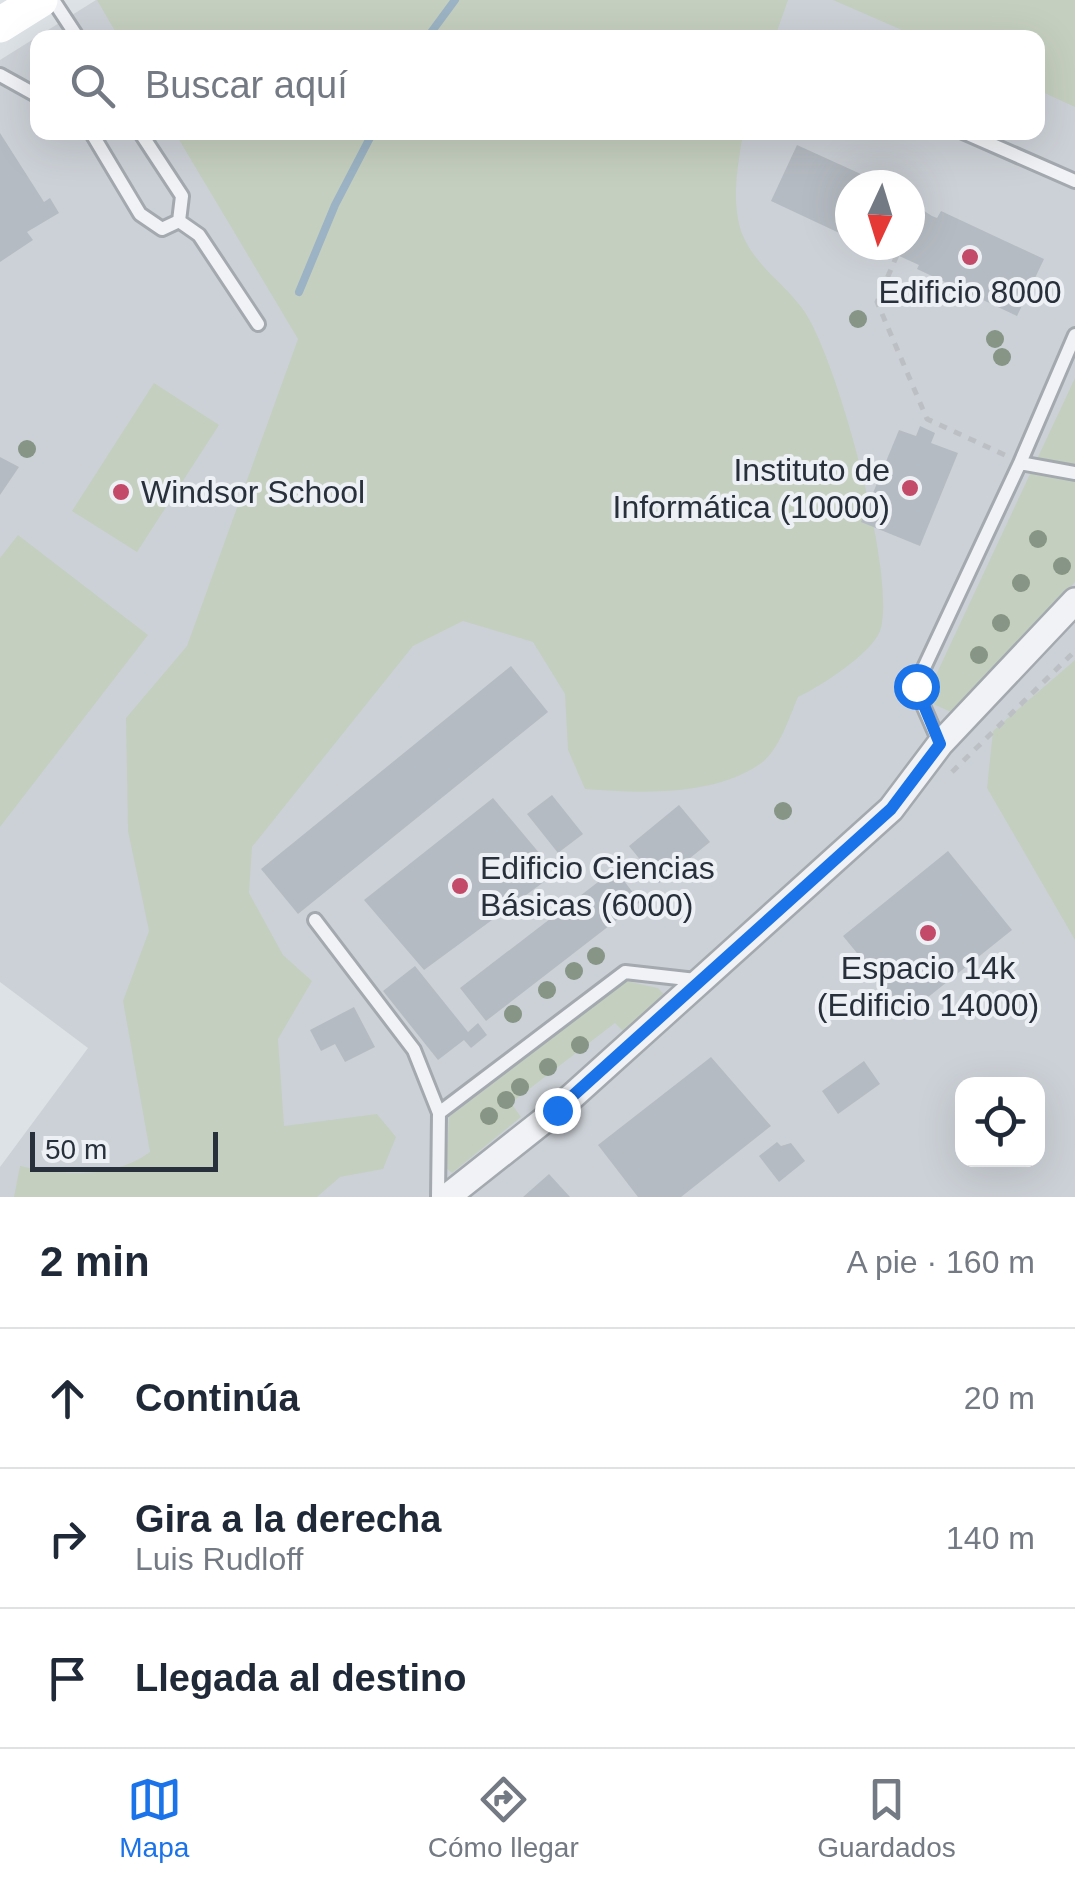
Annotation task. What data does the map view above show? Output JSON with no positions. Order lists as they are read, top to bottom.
{
  "places": [
    "Edificio 8000",
    "Instituto de Informática (10000)",
    "Windsor School",
    "Edificio Ciencias Básicas (6000)",
    "Espacio 14k (Edificio 14000)"
  ],
  "scale_bar": "50 m",
  "north": "bottom",
  "page": {
    "search": "Buscar aquí",
    "scale": "50 m",
    "heading": ["2 min", "A pie · 160 m"],
    "list": [
      ["Continúa", "20 m"],
      ["Gira a la derecha", "Luis Rudloff", "140 m"],
      "Llegada al destino"
    ],
    "nav": ["Mapa", "Cómo llegar", "Guardados"]
  }
}
